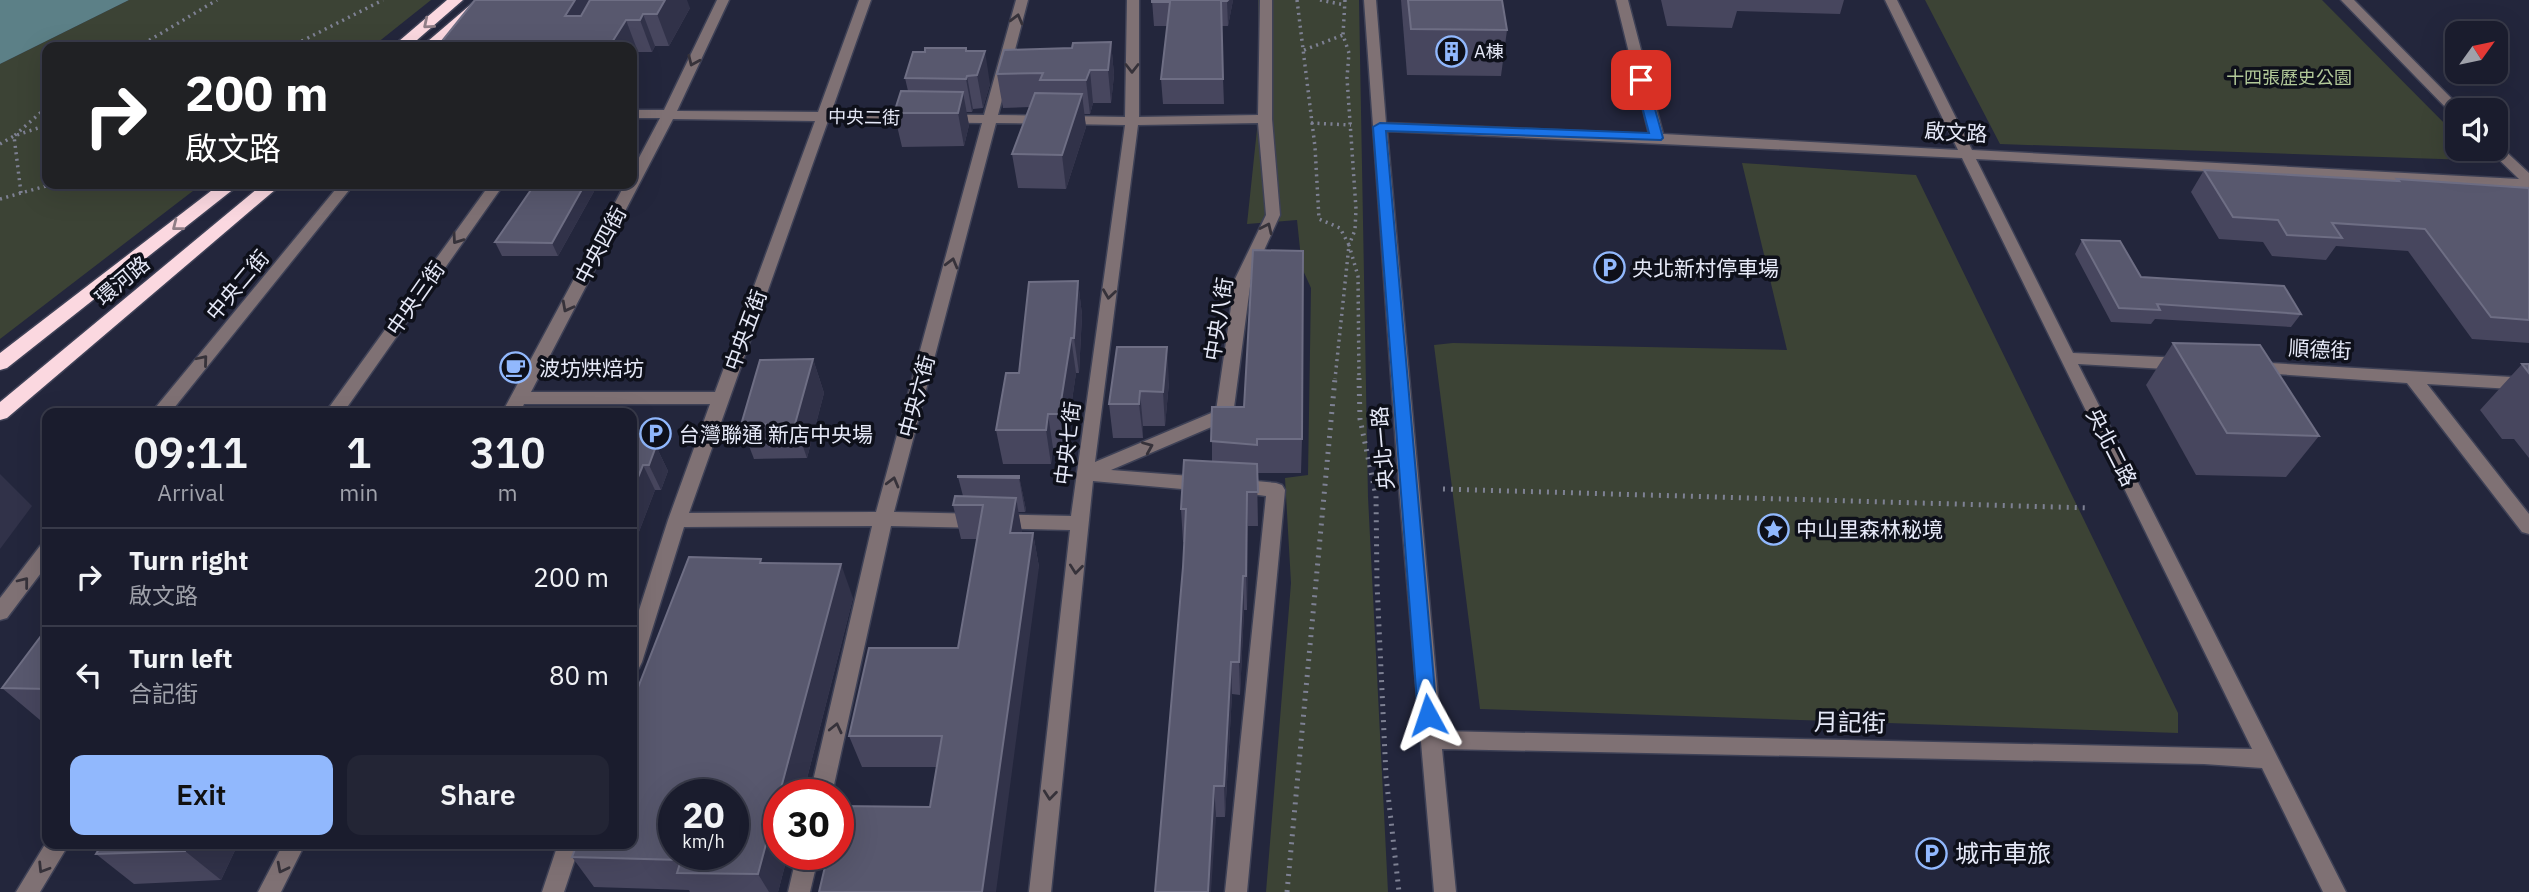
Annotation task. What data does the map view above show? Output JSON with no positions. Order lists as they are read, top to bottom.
{
  "streets": {
    "highway": ["環河路"],
    "street": [
      "中央二街",
      "啟文路",
      "中央四街",
      "中央三街",
      "中央八街",
      "中央五街",
      "順德街",
      "中央六街",
      "中央七街",
      "央北二路",
      "央北一路",
      "月記街"
    ]
  },
  "crossings": [
    ["中央二街", "中央四街"],
    ["中央二街", "中央八街"],
    ["中央二街", "中央五街"],
    ["中央二街", "中央六街"],
    ["中央二街", "中央七街"],
    ["啟文路", "央北二路"],
    ["啟文路", "央北一路"],
    ["中央八街", "中央七街"],
    ["央北二路", "月記街"],
    ["央北一路", "月記街"]
  ],
  "one_way": [
    "中央四街",
    "中央三街",
    "中央八街",
    "中央六街",
    "中央七街"
  ],
  "parks": ["十四張歷史公園"],
  "places": {
    "building": ["A棟"],
    "parking": ["央北新村停車場", "台灣聯通 新店中央場", "城市車旅"],
    "cafe": ["波坊烘焙坊"],
    "place": ["中山里森林秘境"]
  },
  "north": "top right",
  "page": {
    "turn": ["200 m", "啟文路"],
    "eta": [
      "09:11",
      "Arrival",
      "1",
      "min",
      "310",
      "m"
    ],
    "list": [
      {
        "name": "Turn right",
        "note": "啟文路",
        "value": "200 m"
      },
      {
        "name": "Turn left",
        "note": "合記街",
        "value": "80 m"
      }
    ],
    "buttons": ["Exit", "Share"],
    "speed": "20 km/h",
    "limit": "30"
  }
}
